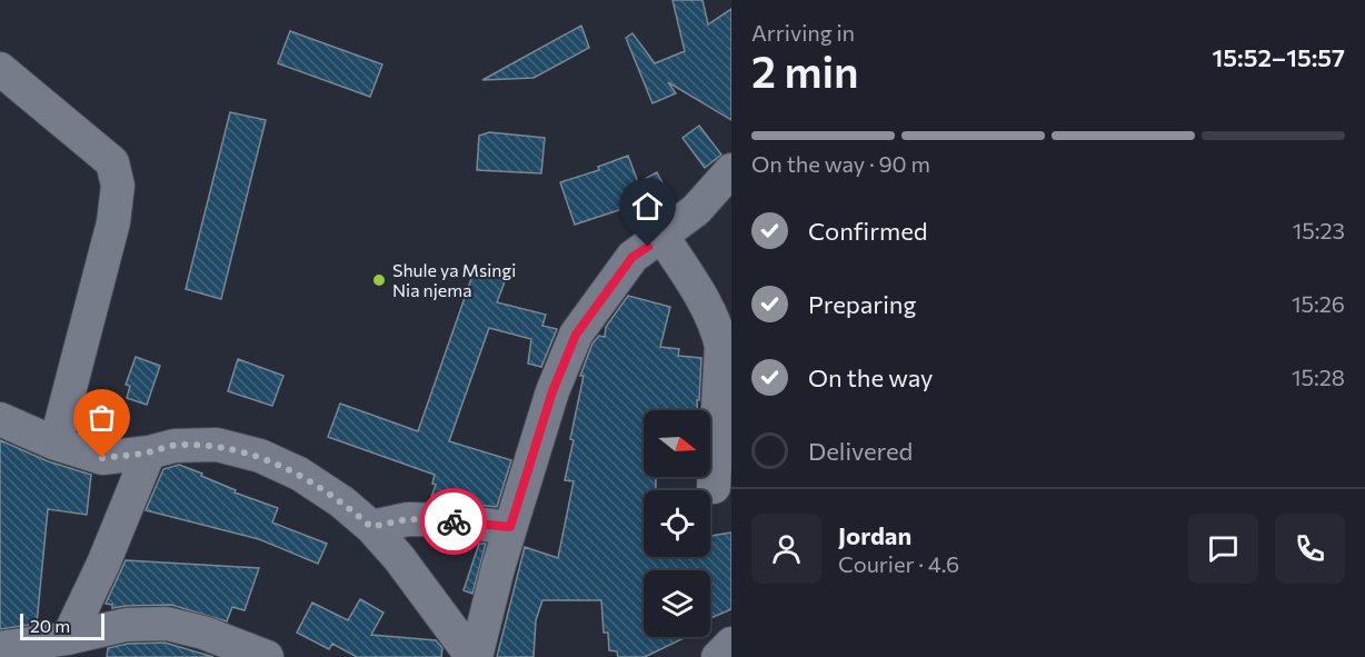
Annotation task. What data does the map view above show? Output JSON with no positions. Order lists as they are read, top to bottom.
{
  "places": ["Shule ya Msingi Nia njema"],
  "scale_bar": "20 m",
  "north": "right",
  "page": {
    "heading": ["2 min", "Arriving in", "15:52–15:57"],
    "panel": ["Jordan", "Courier · 4.6"],
    "bar": "On the way · 90 m",
    "list": [
      ["Confirmed", "15:23"],
      ["Preparing", "15:26"],
      ["On the way", "15:28"],
      "Delivered"
    ],
    "scale": "20 m"
  }
}
